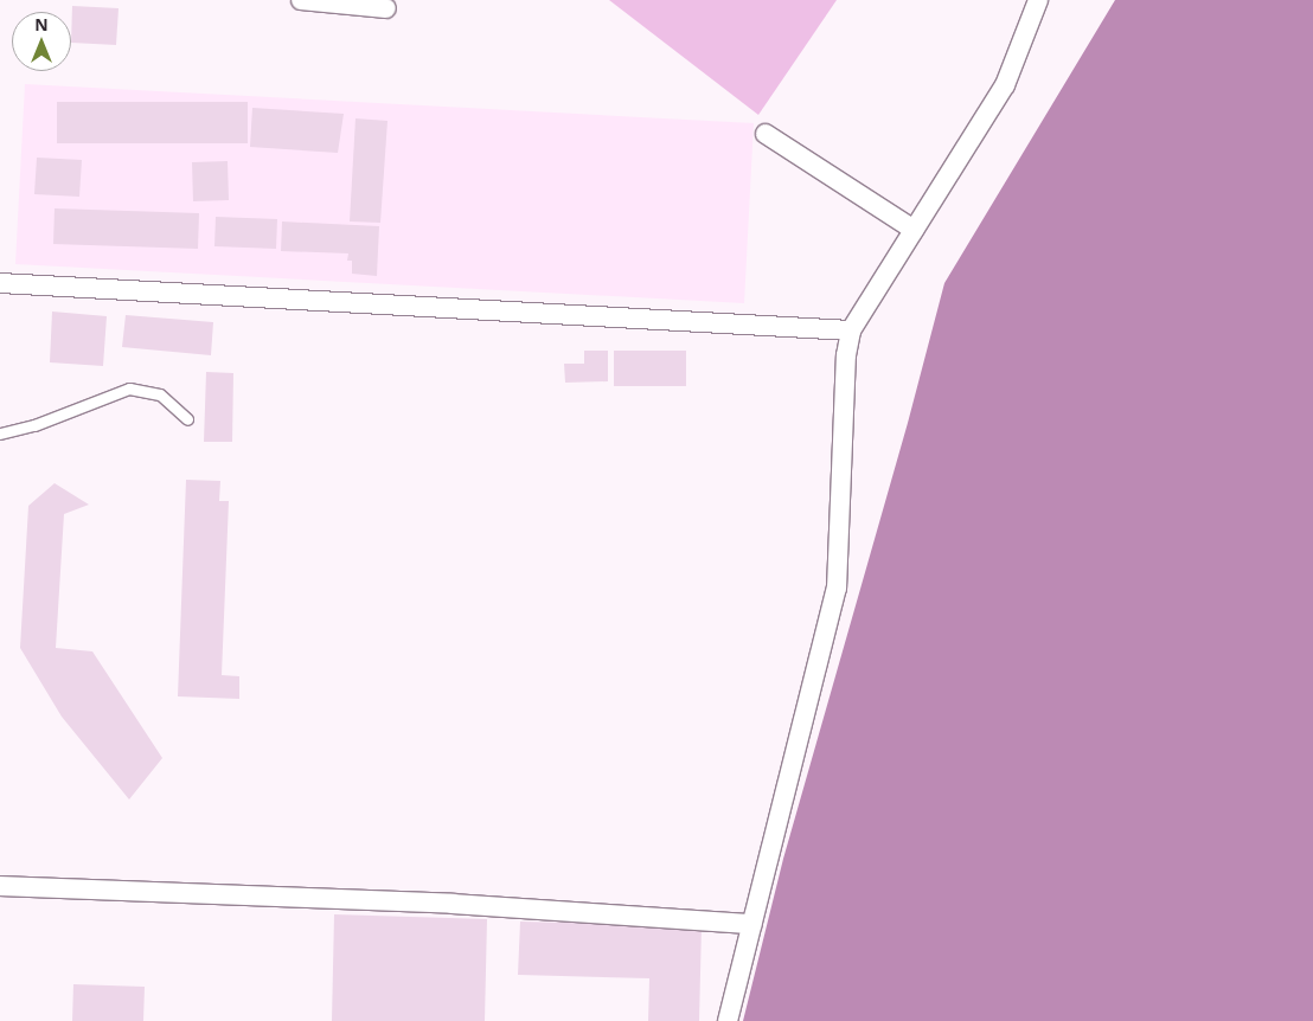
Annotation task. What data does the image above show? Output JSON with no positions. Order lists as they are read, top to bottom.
{
  "north": "top"
}
